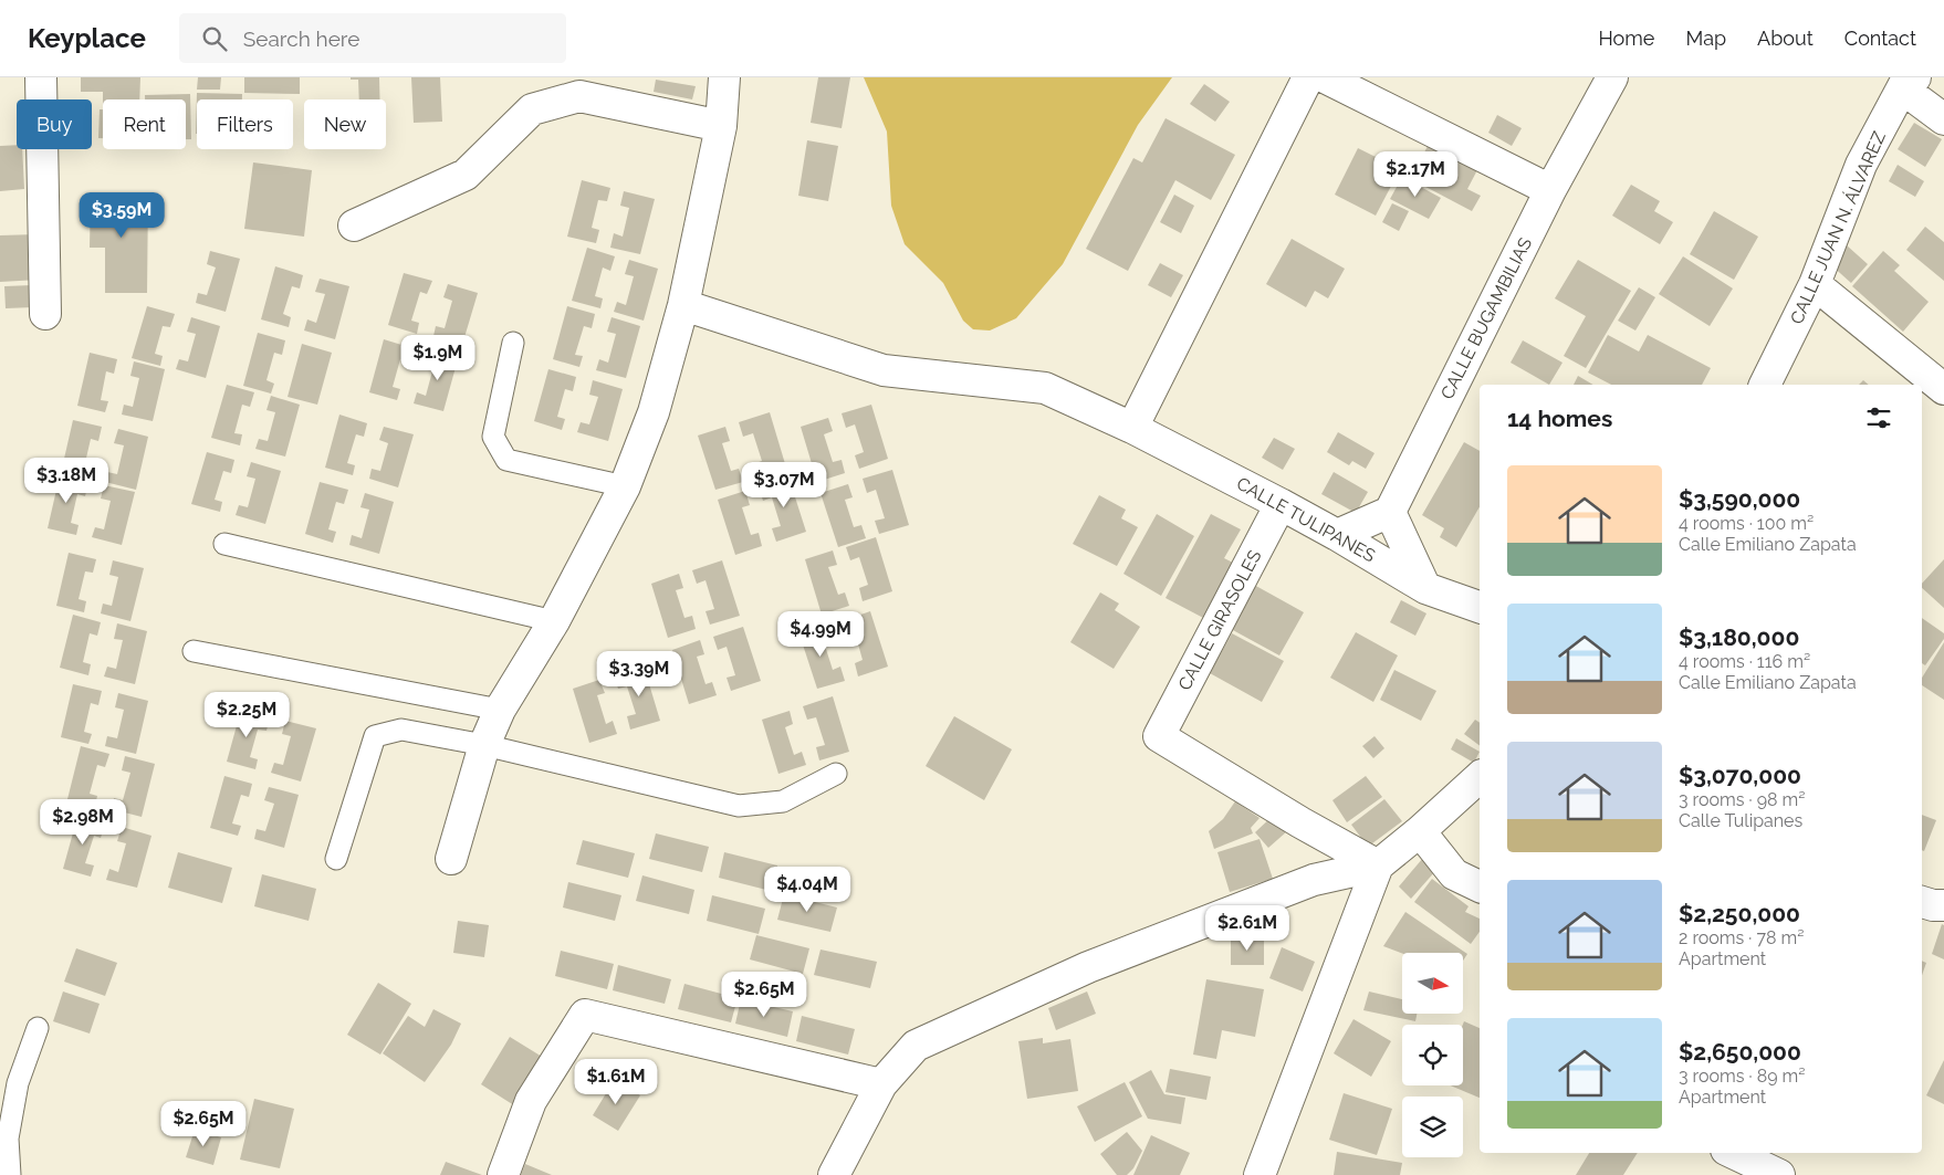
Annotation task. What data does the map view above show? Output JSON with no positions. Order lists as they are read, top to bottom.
{
  "streets": {
    "street": [
      "CALLE JUAN N. ÁLVAREZ",
      "CALLE BUGAMBILIAS",
      "CALLE TULIPANES",
      "CALLE GIRASOLES"
    ]
  },
  "crossings": [
    ["CALLE TULIPANES", "CALLE GIRASOLES"]
  ],
  "north": "right",
  "page": {
    "header": "Keyplace",
    "search": "Search here",
    "nav": [
      "Home",
      "Map",
      "About",
      "Contact"
    ],
    "chip": [
      "Buy",
      "Rent",
      "Filters",
      "New"
    ],
    "price": [
      "$2.17M",
      "$3.59M",
      "$1.9M",
      "$3.18M",
      "$3.07M",
      "$4.99M",
      "$3.39M",
      "$2.25M",
      "$2.98M",
      "$4.04M",
      "$2.61M",
      "$2.65M",
      "$1.61M",
      "$2.65M"
    ],
    "heading": "14 homes",
    "list": [
      {
        "name": "$3,590,000",
        "note": "4 rooms · 100 m² · Calle Emiliano Zapata"
      },
      {
        "name": "$3,180,000",
        "note": "4 rooms · 116 m² · Calle Emiliano Zapata"
      },
      {
        "name": "$3,070,000",
        "note": "3 rooms · 98 m² · Calle Tulipanes"
      },
      {
        "name": "$2,250,000",
        "note": "2 rooms · 78 m² · Apartment"
      },
      {
        "name": "$2,650,000",
        "note": "3 rooms · 89 m² · Apartment"
      }
    ]
  }
}
